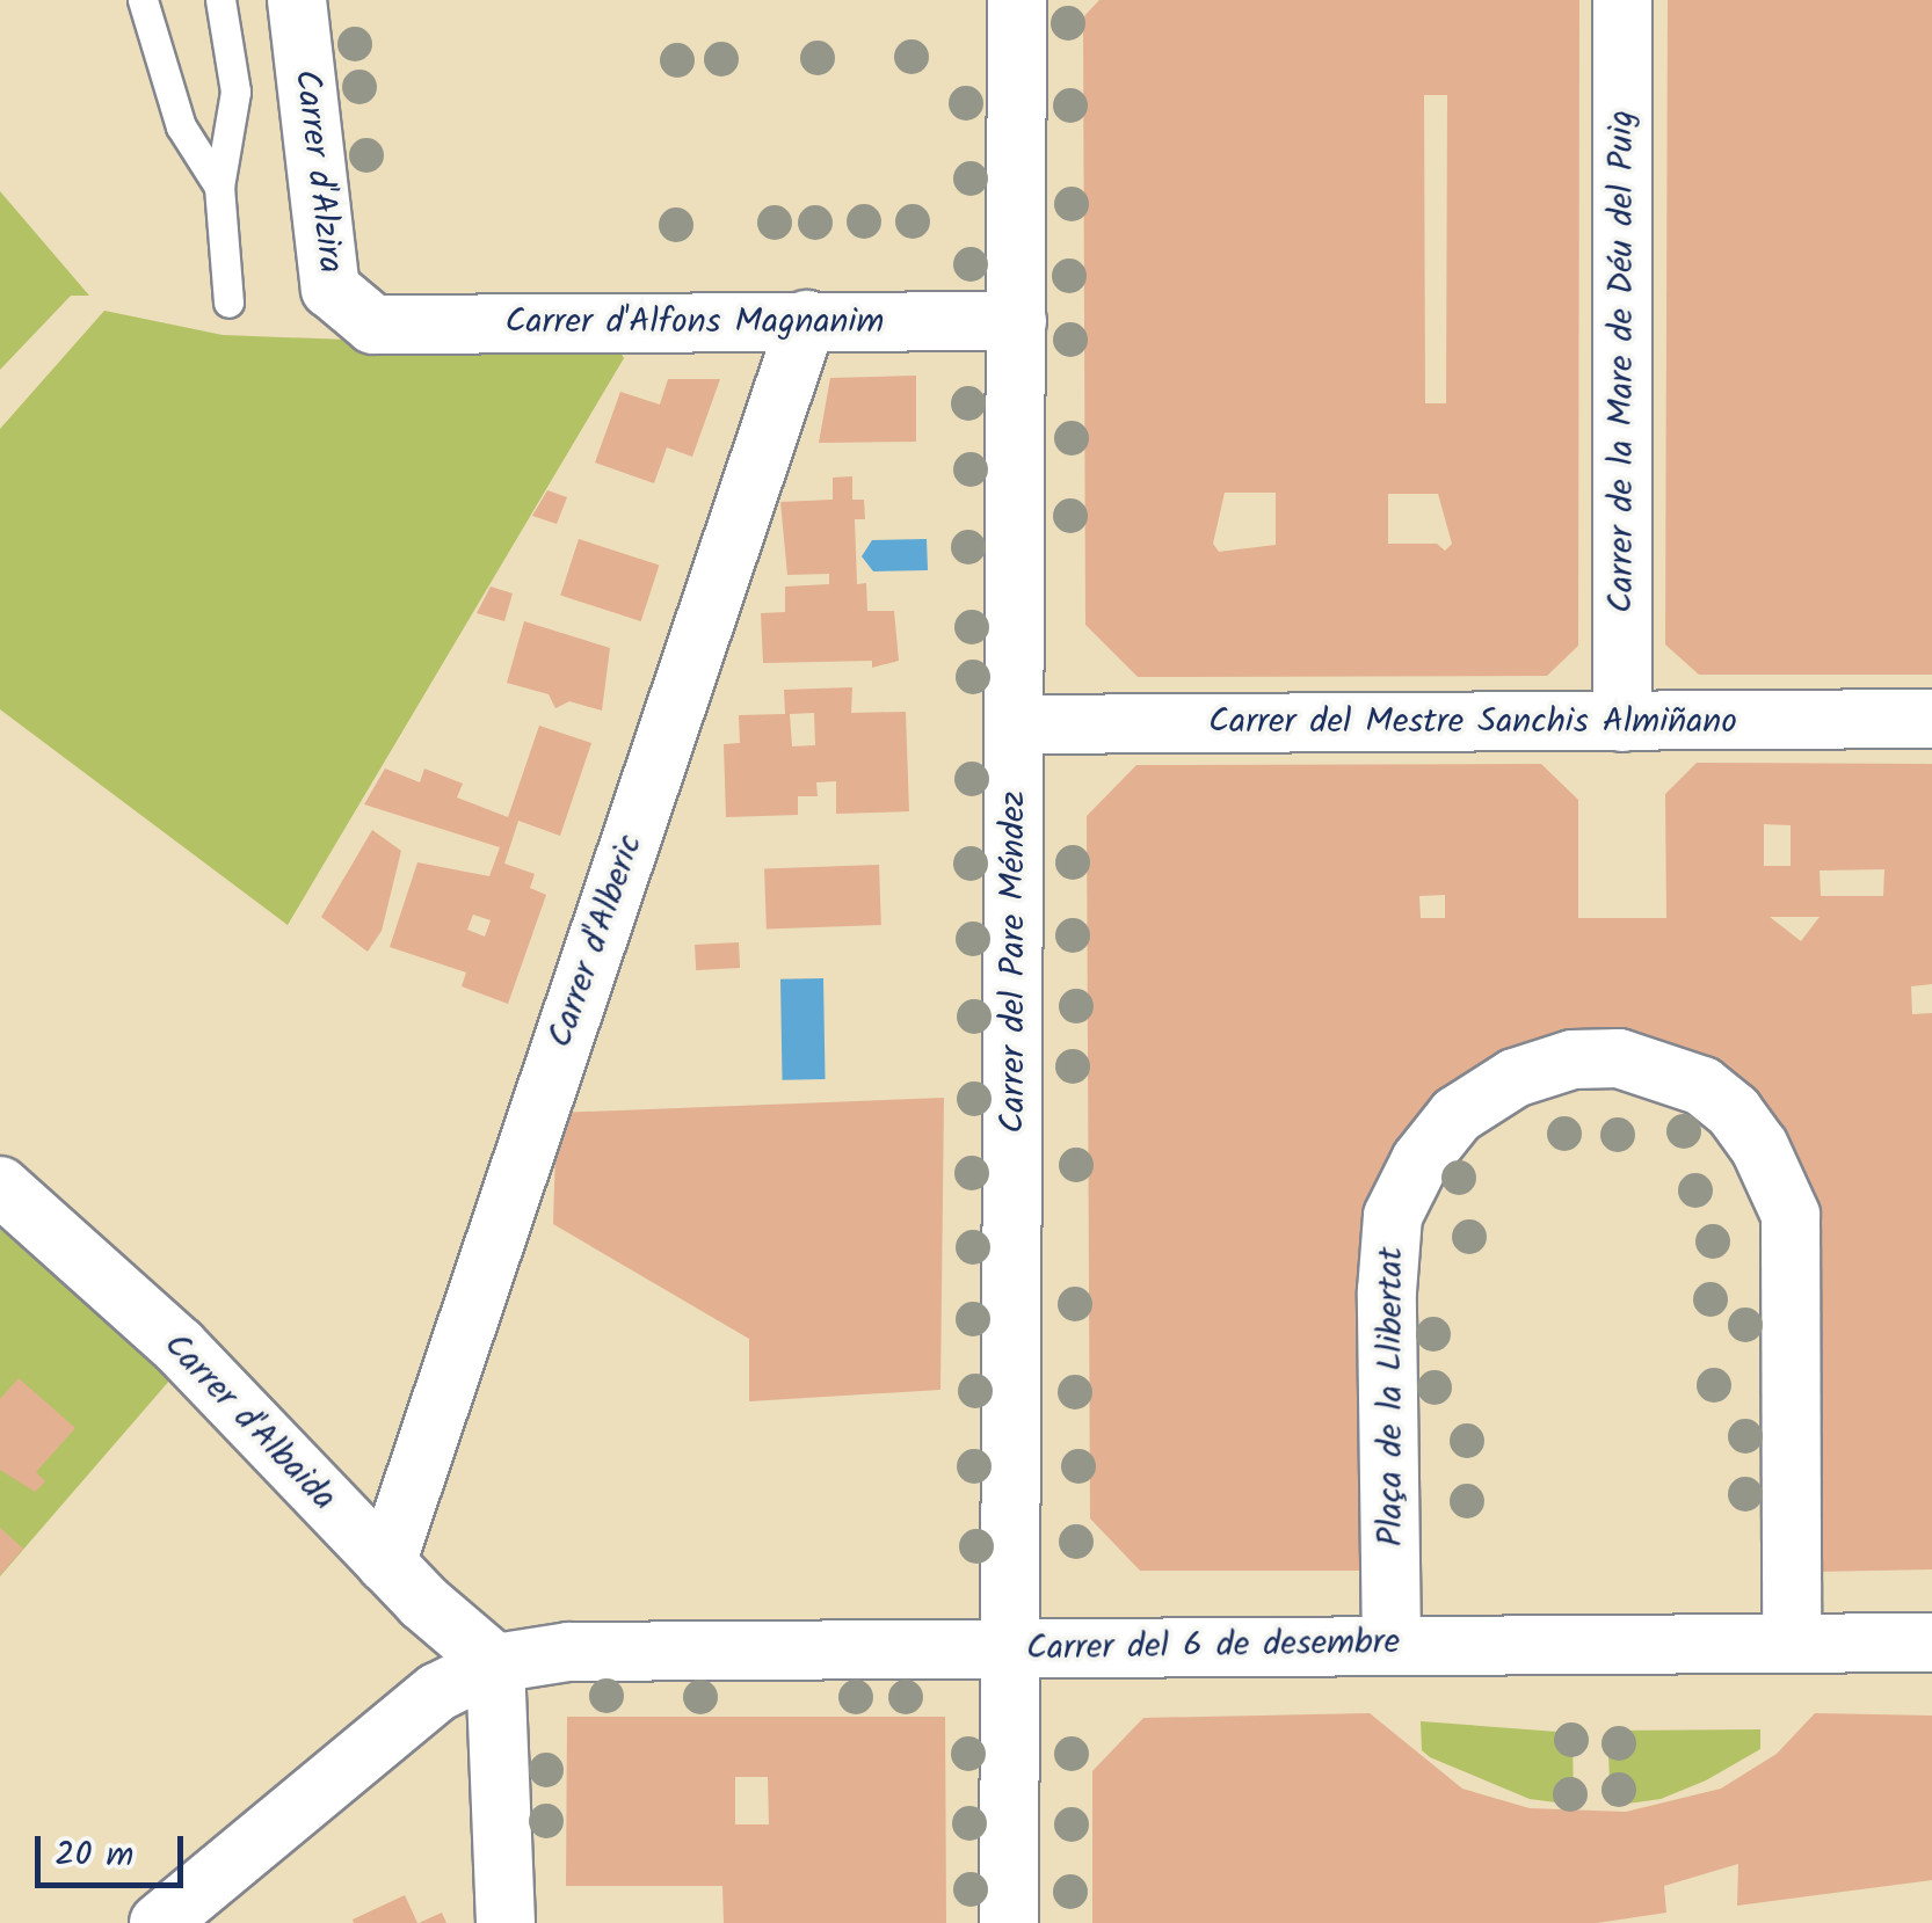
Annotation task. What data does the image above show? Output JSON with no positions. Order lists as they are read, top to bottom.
{
  "streets": {
    "street": [
      "Carrer d'Alzira",
      "Carrer d'Alfons Magnanim",
      "Carrer de la Mare de Déu del Puig",
      "Carrer del Mestre Sanchis Almiñano",
      "Carrer d'Alberic",
      "Carrer del Pare Méndez",
      "Plaça de la Llibertat",
      "Carrer d'Albaida",
      "Carrer del 6 de desembre"
    ]
  },
  "crossings": [
    ["Carrer d'Alzira", "Carrer d'Alfons Magnanim"],
    ["Carrer d'Alfons Magnanim", "Carrer d'Alberic"],
    ["Carrer d'Alfons Magnanim", "Carrer del Pare Méndez"],
    ["Carrer de la Mare de Déu del Puig", "Carrer del Mestre Sanchis Almiñano"],
    ["Carrer del Mestre Sanchis Almiñano", "Carrer del Pare Méndez"],
    ["Carrer d'Alberic", "Carrer d'Albaida"],
    ["Carrer del Pare Méndez", "Carrer del 6 de desembre"],
    ["Plaça de la Llibertat", "Carrer del 6 de desembre"],
    ["Carrer d'Albaida", "Carrer del 6 de desembre"]
  ],
  "scale_bar": "20 m"
}
